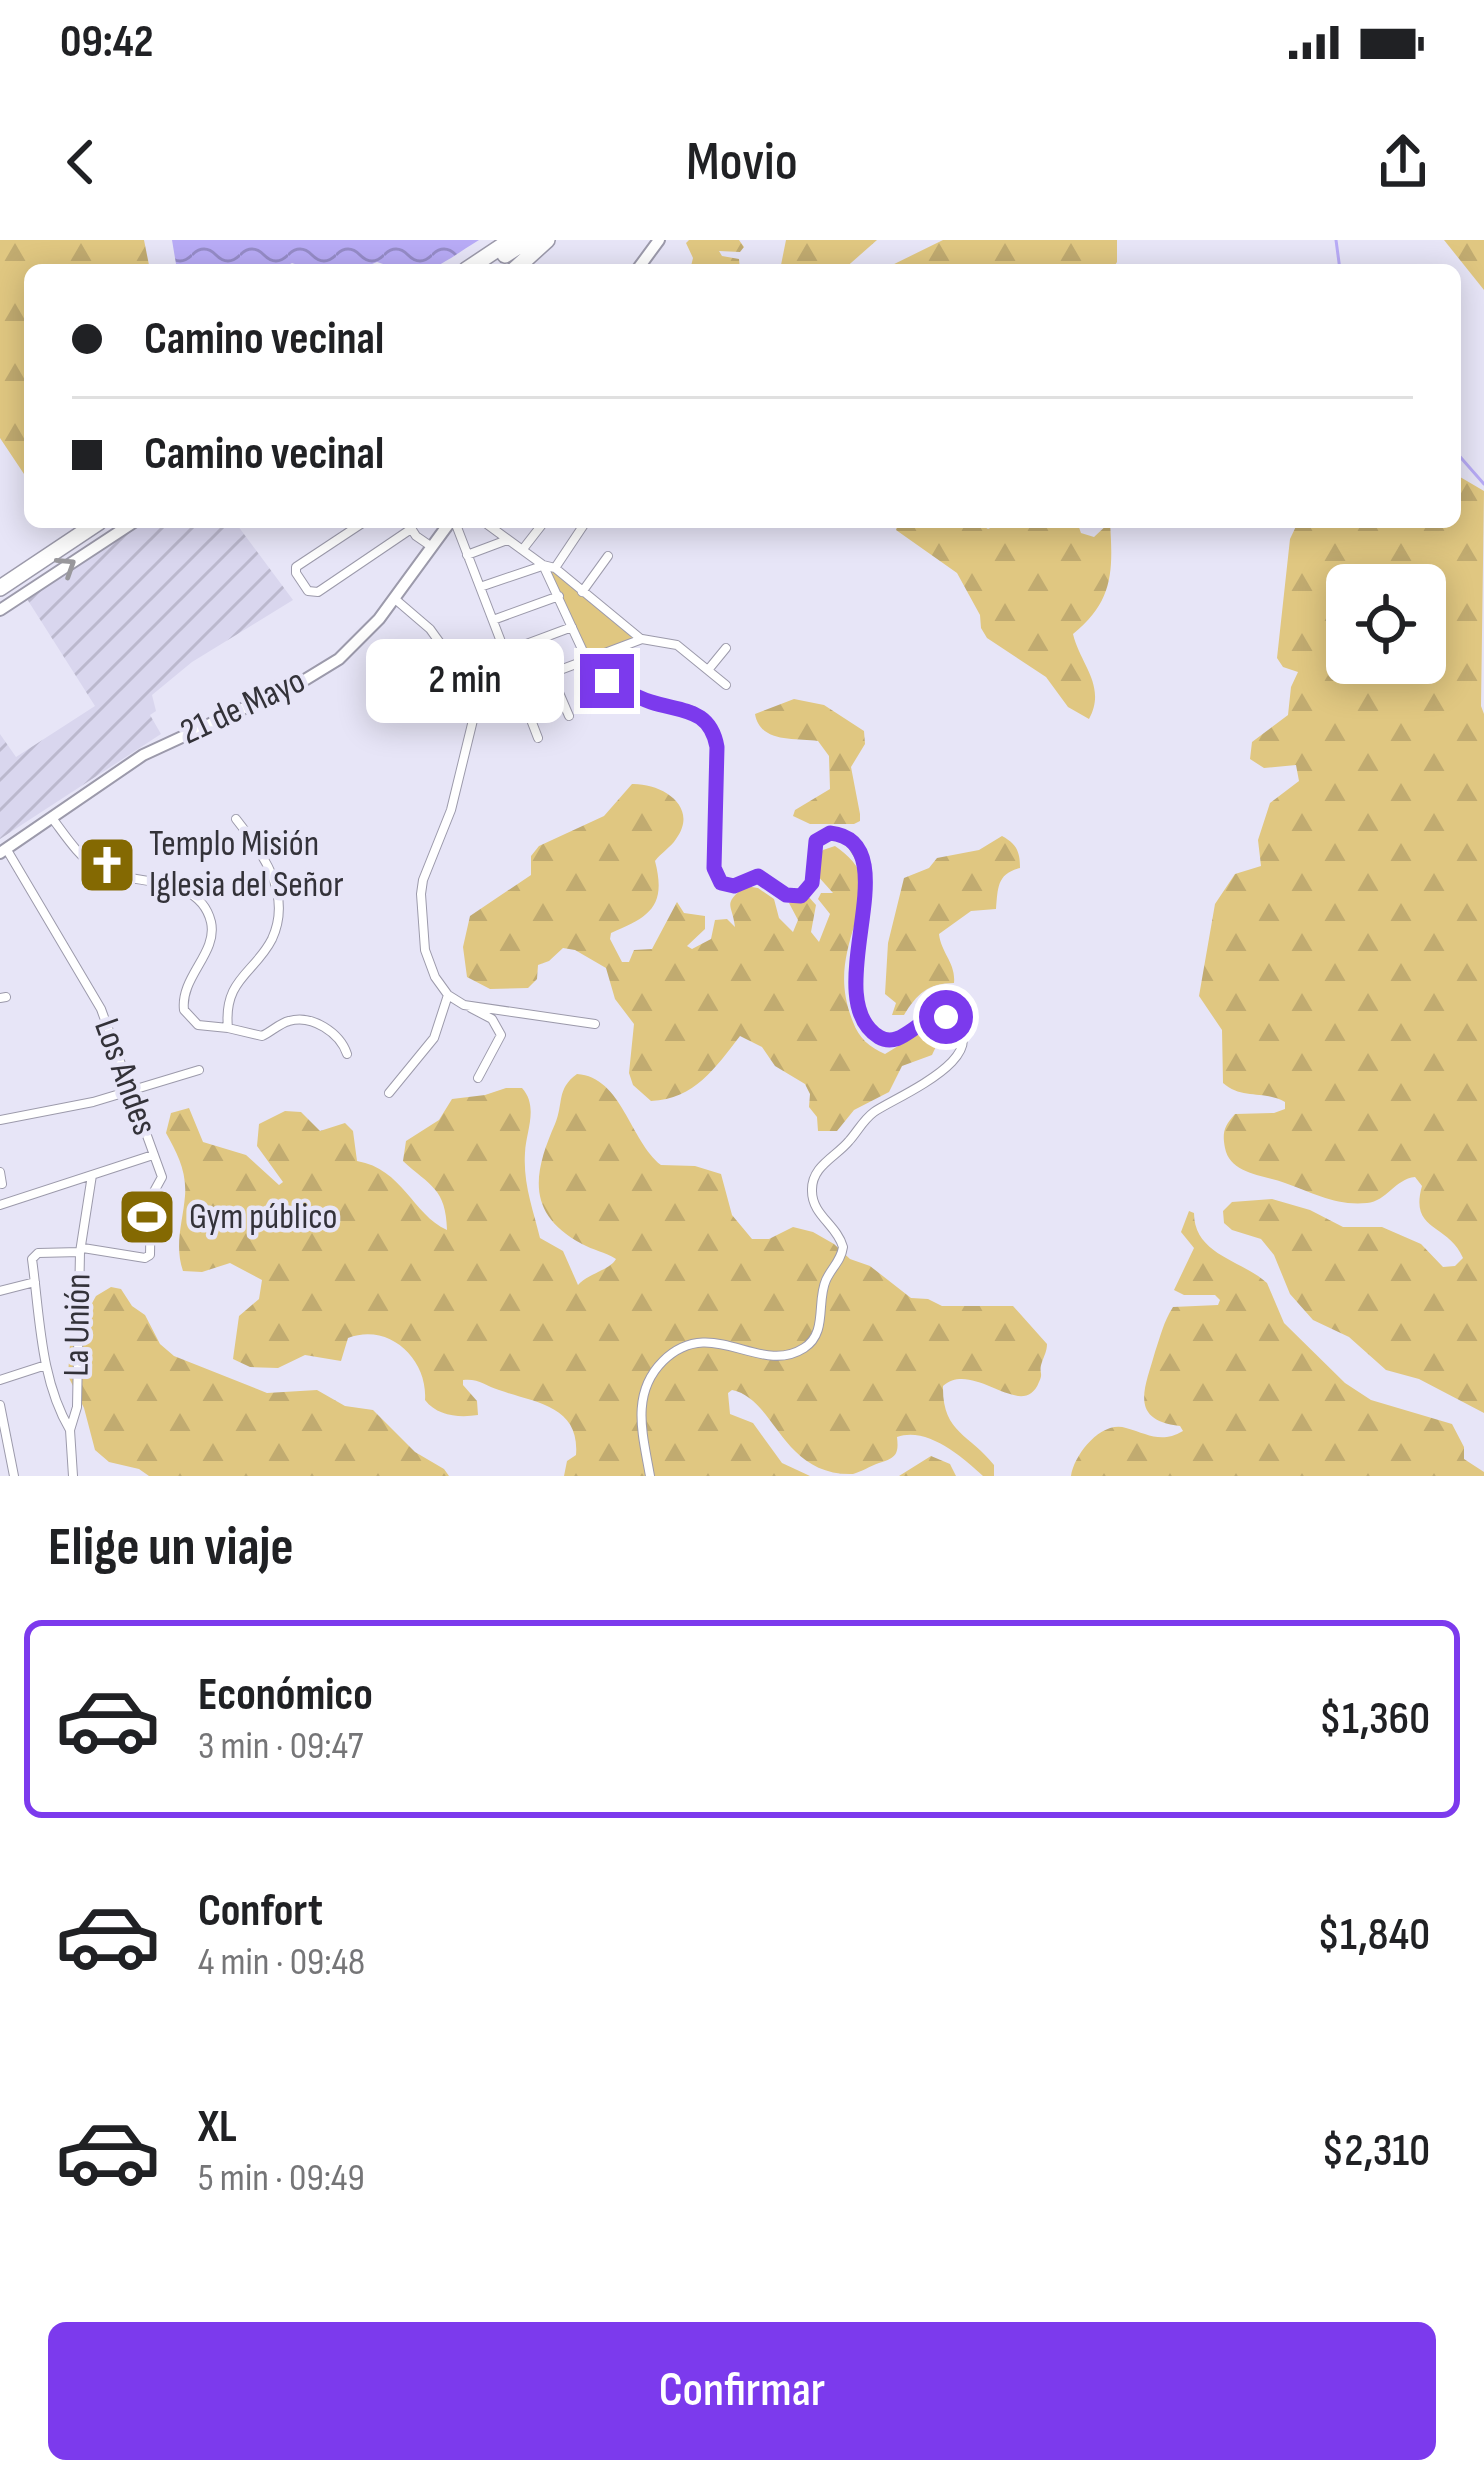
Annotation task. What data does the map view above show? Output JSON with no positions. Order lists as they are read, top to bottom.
{
  "streets": {
    "street": ["21 de Mayo", "Los Andes", "La Unión"]
  },
  "crossings": [
    ["21 de Mayo", "Los Andes"],
    ["Los Andes", "La Unión"]
  ],
  "places": {
    "church": ["Templo Misión Iglesia del Señor"],
    "sports": ["Gym público"]
  },
  "page": {
    "status": "09:42",
    "header": "Movio",
    "banner": ["Camino vecinal", "Camino vecinal"],
    "bubble": "2 min",
    "heading": "Elige un viaje",
    "list": [
      {
        "name": "Económico",
        "note": "3 min · 09:47",
        "value": "$1,360"
      },
      {
        "name": "Confort",
        "note": "4 min · 09:48",
        "value": "$1,840"
      },
      {
        "name": "XL",
        "note": "5 min · 09:49",
        "value": "$2,310"
      }
    ],
    "buttons": "Confirmar"
  }
}
